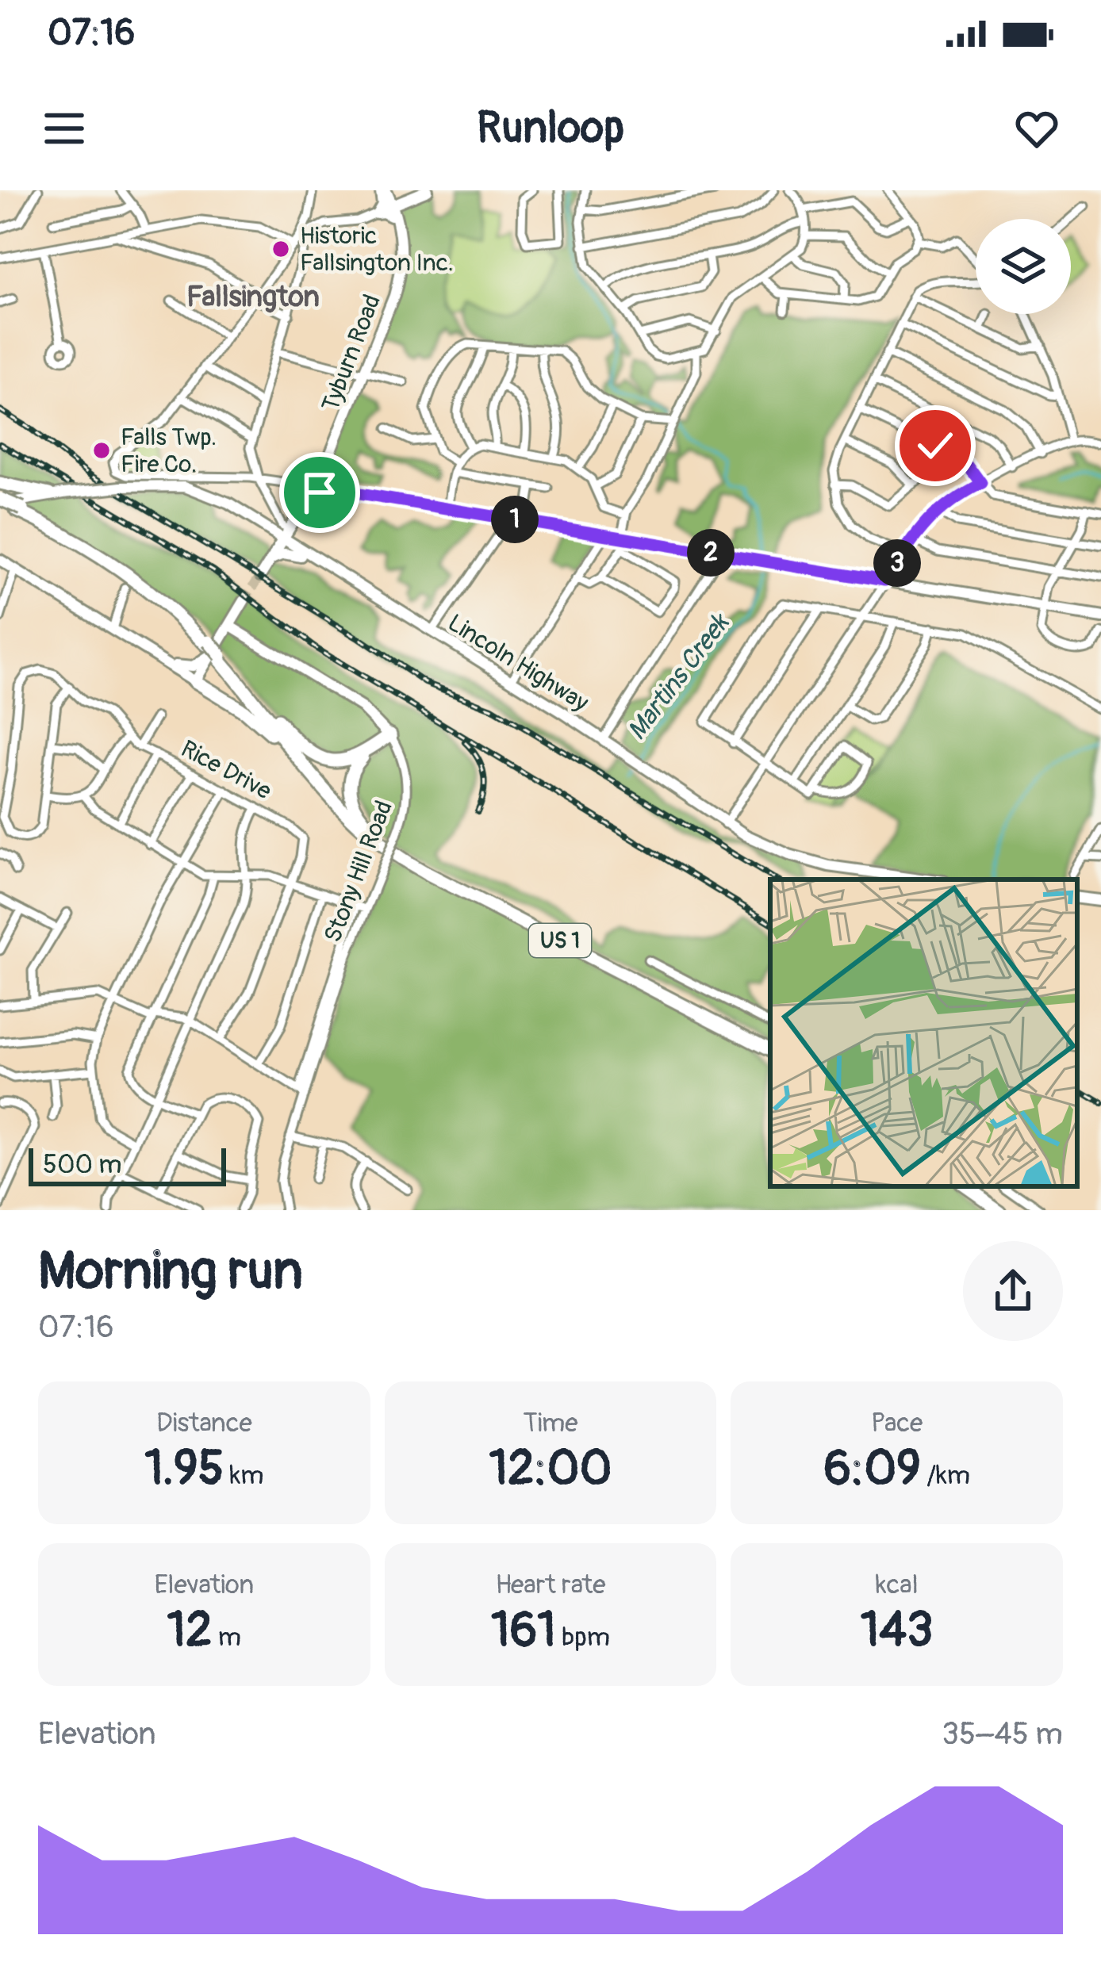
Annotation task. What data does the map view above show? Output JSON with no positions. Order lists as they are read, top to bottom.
{
  "streets": {
    "highway": ["US 1"],
    "main road": ["Tyburn Road", "Lincoln Highway"],
    "street": ["Rice Drive", "Stony Hill Road"]
  },
  "crossings": [
    ["Tyburn Road", "Lincoln Highway"],
    ["Lincoln Highway", "US 1"],
    ["Stony Hill Road", "US 1"]
  ],
  "districts": ["Fallsington"],
  "water": ["Martins Creek"],
  "places": ["Historic Fallsington Inc.", "Falls Twp. Fire Co."],
  "scale_bar": "500 m",
  "page": {
    "status": "07:16",
    "header": "Runloop",
    "pins": ["1", "2", "3"],
    "scale": "500 m",
    "heading": ["Morning run", "07:16"],
    "stats": [
      ["Distance", "1.95 km"],
      ["Time", "12:00"],
      ["Pace", "6:09 /km"],
      ["Elevation", "12 m"],
      ["Heart rate", "161 bpm"],
      ["kcal", "143"]
    ],
    "chart": ["Elevation", "35–45 m"]
  }
}
